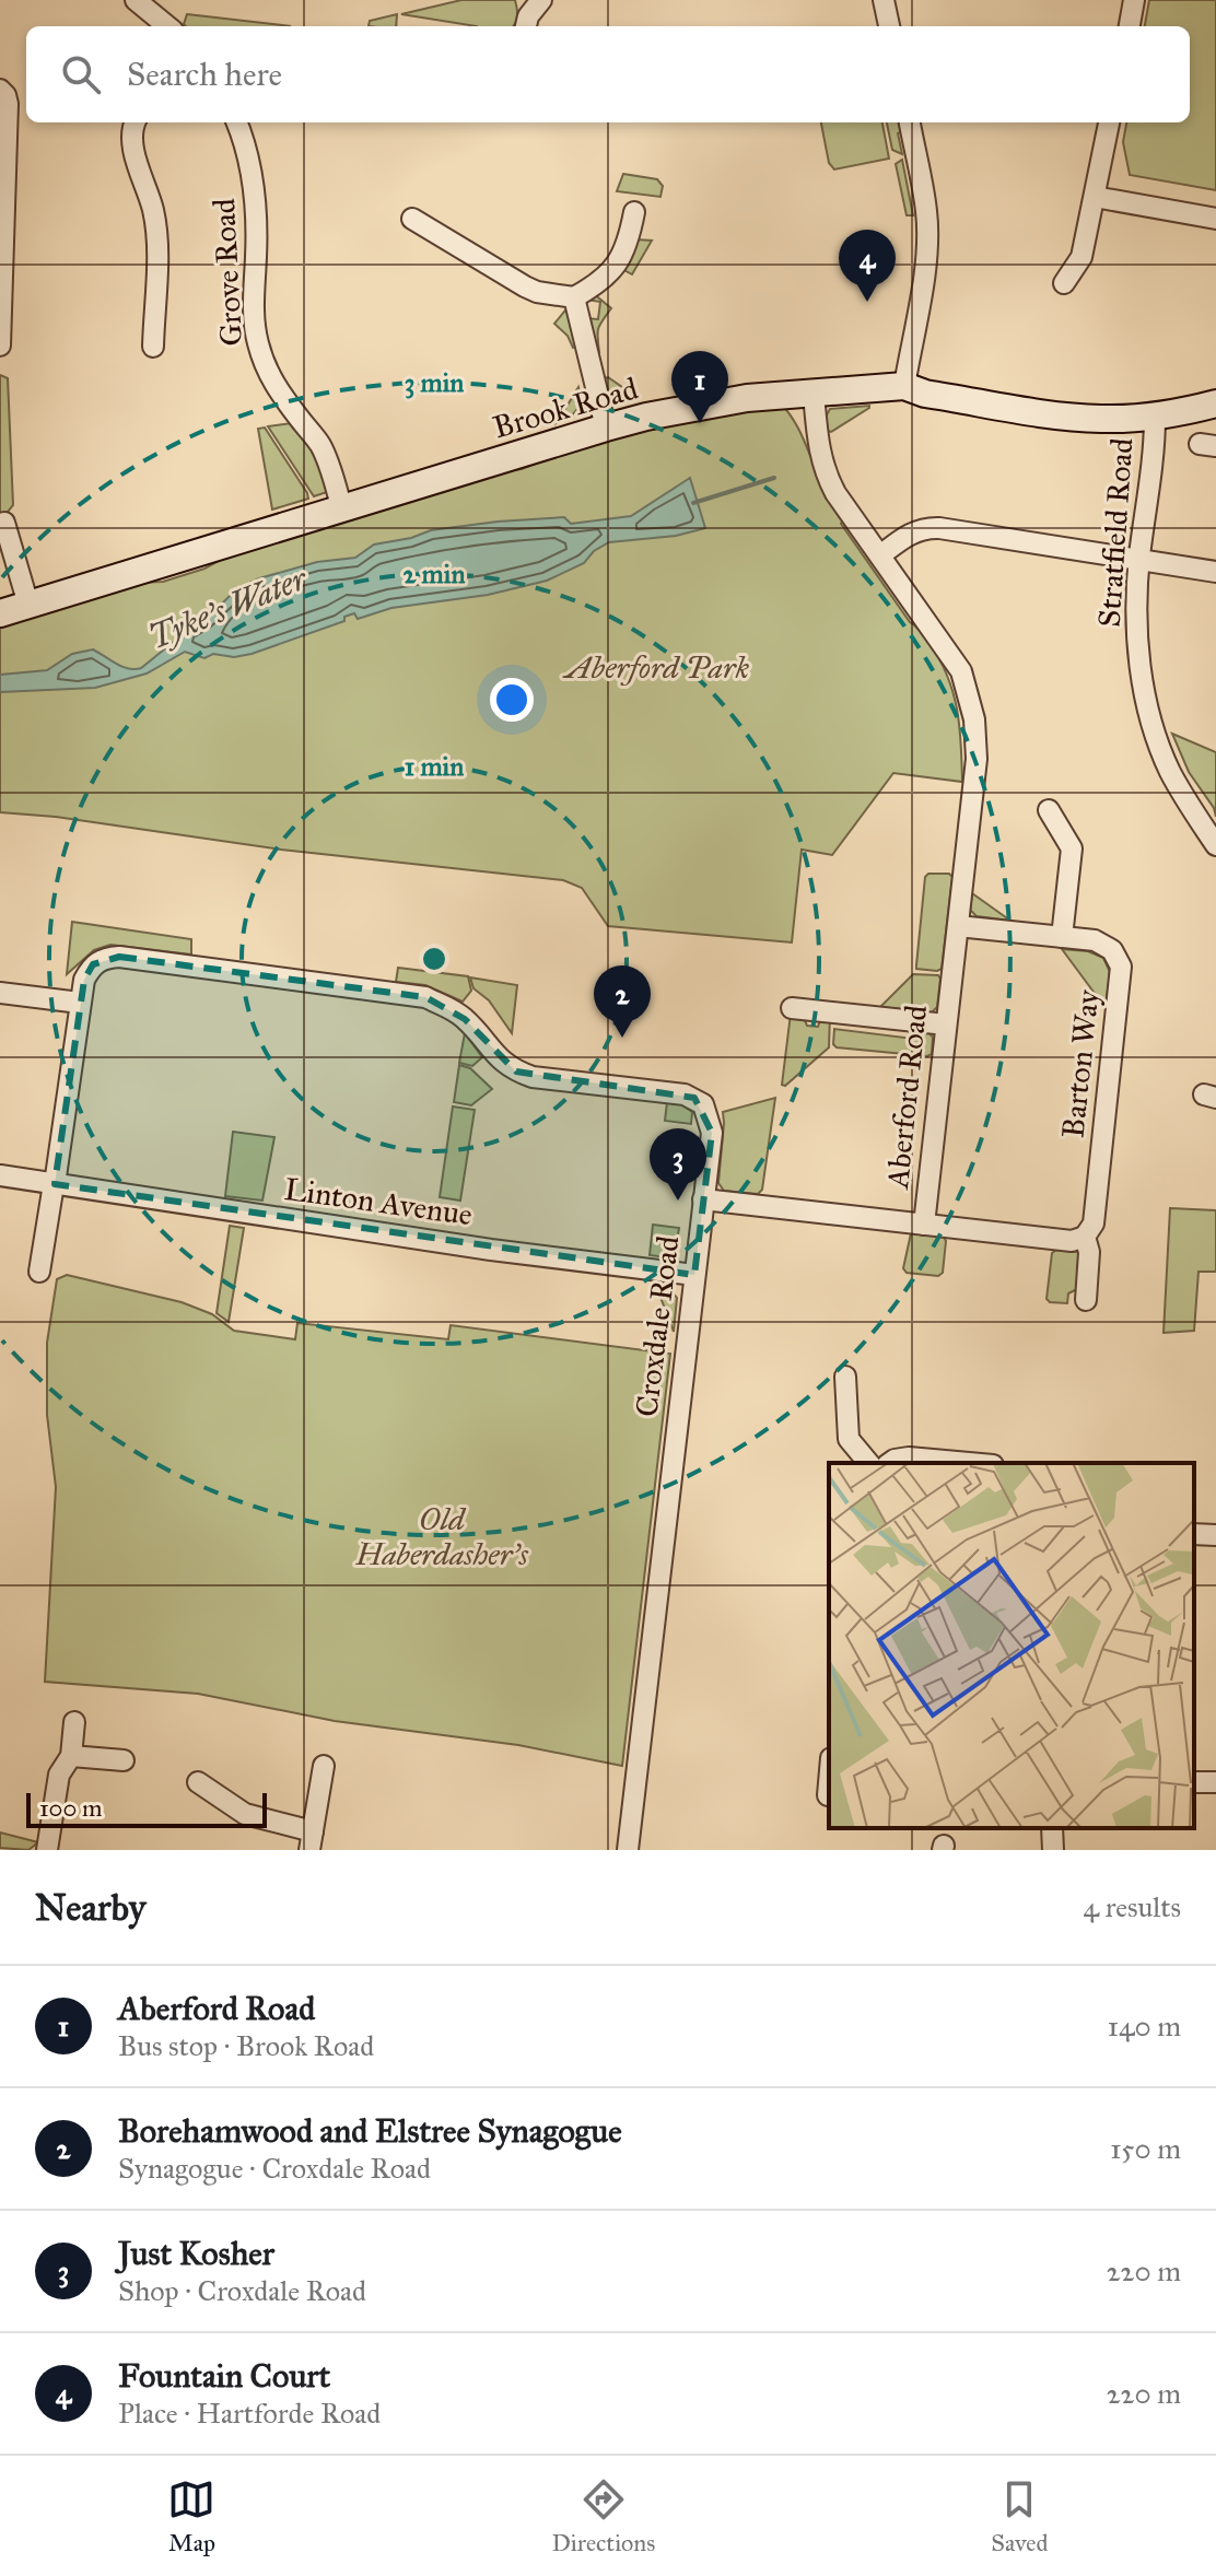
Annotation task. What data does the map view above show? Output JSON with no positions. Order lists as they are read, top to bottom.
{
  "streets": {
    "street": [
      "Grove Road",
      "Brook Road",
      "Stratfield Road",
      "Barton Way",
      "Aberford Road",
      "Linton Avenue",
      "Croxdale Road"
    ]
  },
  "crossings": [
    ["Grove Road", "Brook Road"],
    ["Brook Road", "Stratfield Road"],
    ["Brook Road", "Aberford Road"],
    ["Barton Way", "Aberford Road"],
    ["Linton Avenue", "Croxdale Road"]
  ],
  "water": ["Tyke's Water"],
  "parks": ["Aberford Park", "Old Haberdasher's"],
  "scale_bar": "100 m",
  "page": {
    "search": "Search here",
    "pins": [
      "4",
      "1",
      "2",
      "3"
    ],
    "scale": "100 m",
    "heading": ["Nearby", "4 results"],
    "list": [
      {
        "mark": "1",
        "name": "Aberford Road",
        "note": "Bus stop · Brook Road",
        "value": "140 m"
      },
      {
        "mark": "2",
        "name": "Borehamwood and Elstree Synagogue",
        "note": "Synagogue · Croxdale Road",
        "value": "150 m"
      },
      {
        "mark": "3",
        "name": "Just Kosher",
        "note": "Shop · Croxdale Road",
        "value": "220 m"
      },
      {
        "mark": "4",
        "name": "Fountain Court",
        "note": "Place · Hartforde Road",
        "value": "220 m"
      }
    ],
    "nav": ["Map", "Directions", "Saved"]
  },
  "rings": ["3 min", "2 min", "1 min"]
}
